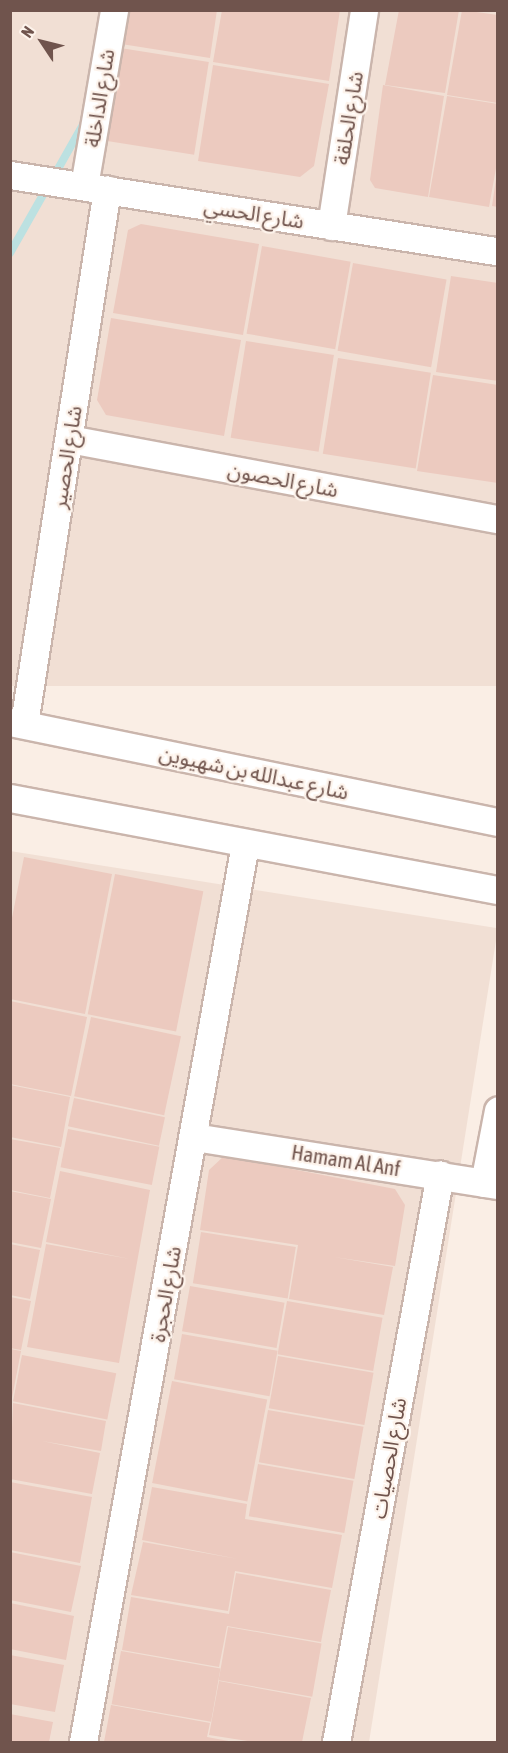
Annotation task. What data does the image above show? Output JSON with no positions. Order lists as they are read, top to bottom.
{
  "streets": {
    "street": [
      "شارع الداخلة",
      "شارع الحلقة",
      "شارع الحسي",
      "شارع الحصير",
      "شارع الحصون",
      "شارع عبدالله بن شهيوين",
      "Hamam Al Anf",
      "شارع الحجرة",
      "شارع الحصيات"
    ]
  },
  "crossings": [
    ["شارع الداخلة", "شارع الحسي"],
    ["شارع الداخلة", "شارع الحصير"],
    ["شارع الحلقة", "شارع الحسي"],
    ["شارع الحسي", "شارع الحصير"],
    ["شارع الحصير", "شارع الحصون"],
    ["شارع الحصير", "شارع عبدالله بن شهيوين"],
    ["Hamam Al Anf", "شارع الحجرة"],
    ["Hamam Al Anf", "شارع الحصيات"]
  ],
  "north": "top left"
}
